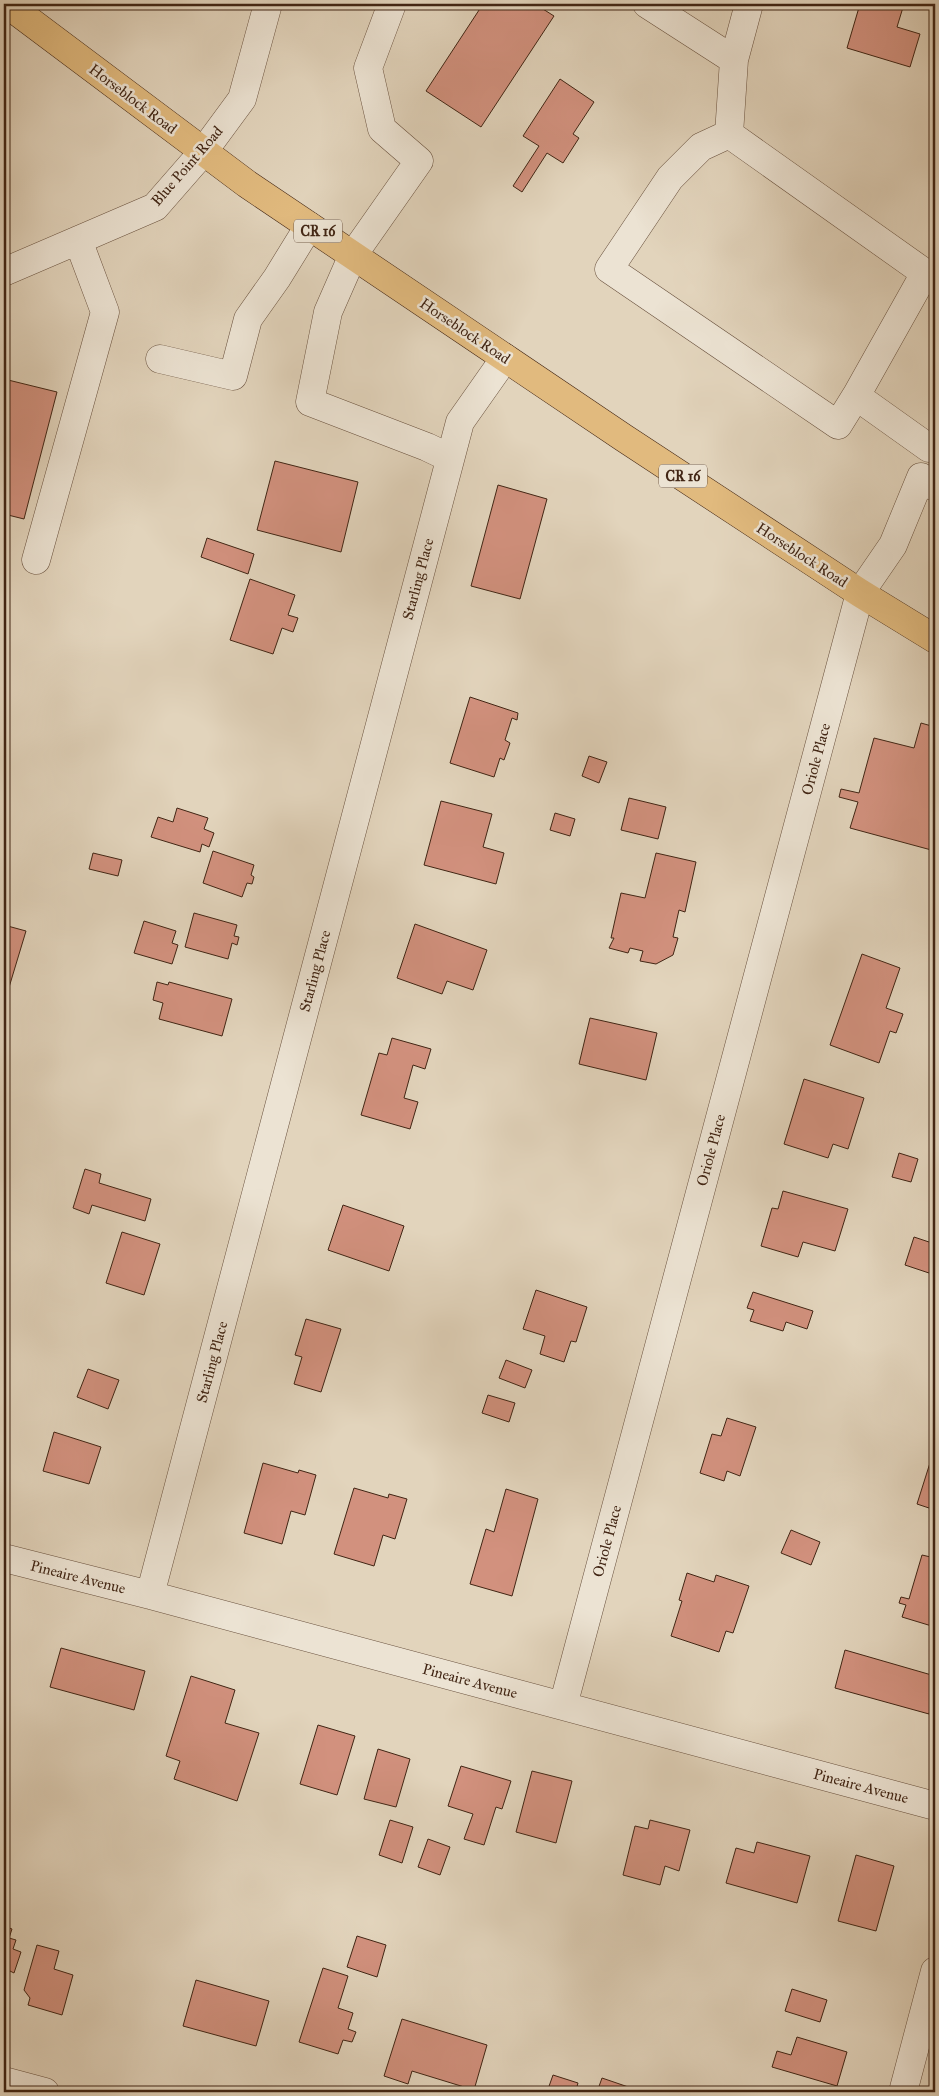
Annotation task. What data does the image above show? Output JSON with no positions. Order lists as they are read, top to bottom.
{
  "streets": {
    "main road": ["Horseblock Road", "CR 16"],
    "street": [
      "Blue Point Road",
      "Starling Place",
      "Oriole Place",
      "Pineaire Avenue"
    ]
  },
  "crossings": [
    ["Horseblock Road", "Blue Point Road"],
    ["Horseblock Road", "Starling Place"],
    ["Horseblock Road", "Oriole Place"],
    ["Starling Place", "Pineaire Avenue"],
    ["Oriole Place", "Pineaire Avenue"]
  ]
}
